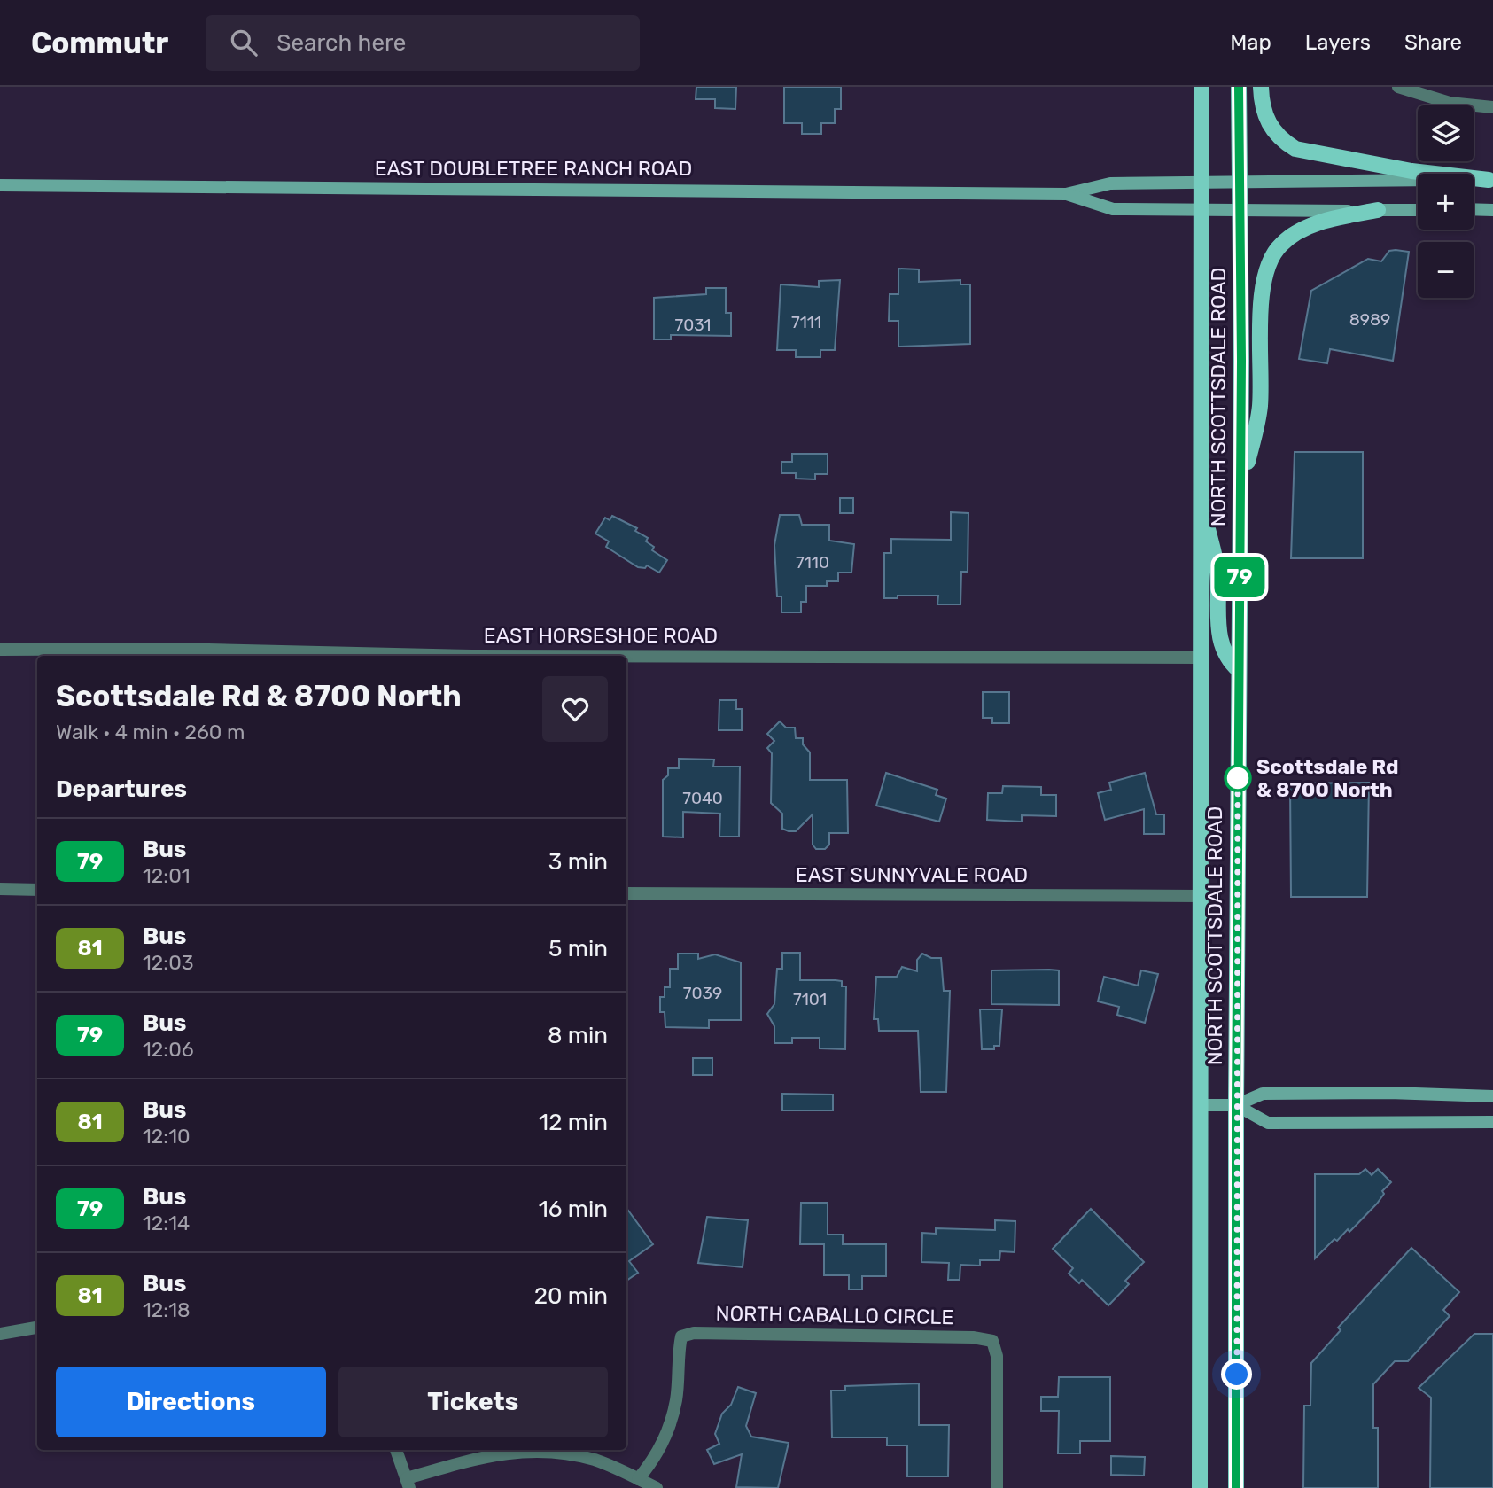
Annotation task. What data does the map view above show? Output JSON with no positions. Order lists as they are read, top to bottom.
{
  "streets": {
    "main road": ["EAST DOUBLETREE RANCH ROAD", "NORTH SCOTTSDALE ROAD"],
    "street": ["EAST HORSESHOE ROAD", "EAST SUNNYVALE ROAD", "NORTH CABALLO CIRCLE"]
  },
  "crossings": [
    ["EAST DOUBLETREE RANCH ROAD", "NORTH SCOTTSDALE ROAD"],
    ["NORTH SCOTTSDALE ROAD", "EAST HORSESHOE ROAD"],
    ["NORTH SCOTTSDALE ROAD", "EAST SUNNYVALE ROAD"]
  ],
  "places": ["Scottsdale Rd & 8700 North"],
  "lines": ["bus line 79"],
  "house_numbers": [
    "8989",
    "7111",
    "7031",
    "7110",
    "7040",
    "7039",
    "7101"
  ],
  "page": {
    "header": "Commutr",
    "search": "Search here",
    "nav": ["Map", "Layers", "Share"],
    "on_map": "79",
    "map_buttons": ["+", "−"],
    "heading": [
      ["Scottsdale Rd & 8700 North", "Walk · 4 min · 260 m"],
      "Departures"
    ],
    "list": [
      {
        "mark": "79",
        "name": "Bus",
        "note": "12:01",
        "value": "3 min"
      },
      {
        "mark": "81",
        "name": "Bus",
        "note": "12:03",
        "value": "5 min"
      },
      {
        "mark": "79",
        "name": "Bus",
        "note": "12:06",
        "value": "8 min"
      },
      {
        "mark": "81",
        "name": "Bus",
        "note": "12:10",
        "value": "12 min"
      },
      {
        "mark": "79",
        "name": "Bus",
        "note": "12:14",
        "value": "16 min"
      },
      {
        "mark": "81",
        "name": "Bus",
        "note": "12:18",
        "value": "20 min"
      }
    ],
    "buttons": ["Directions", "Tickets"]
  }
}
